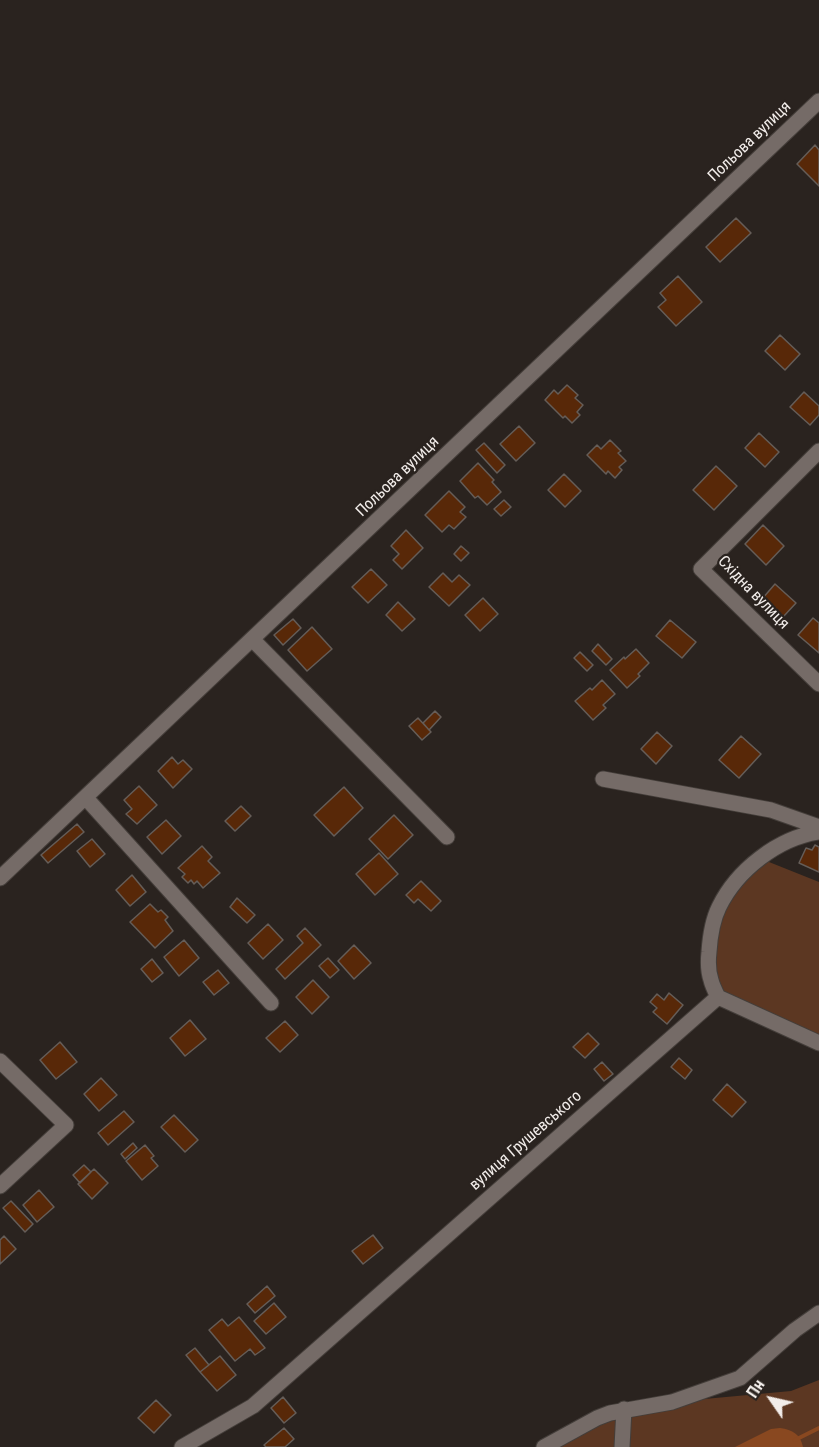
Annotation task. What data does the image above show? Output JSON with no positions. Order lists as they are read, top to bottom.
{
  "streets": {
    "street": ["Польова вулиця", "Східна вулиця", "вулиця Грушевського"]
  },
  "north": "top left"
}
